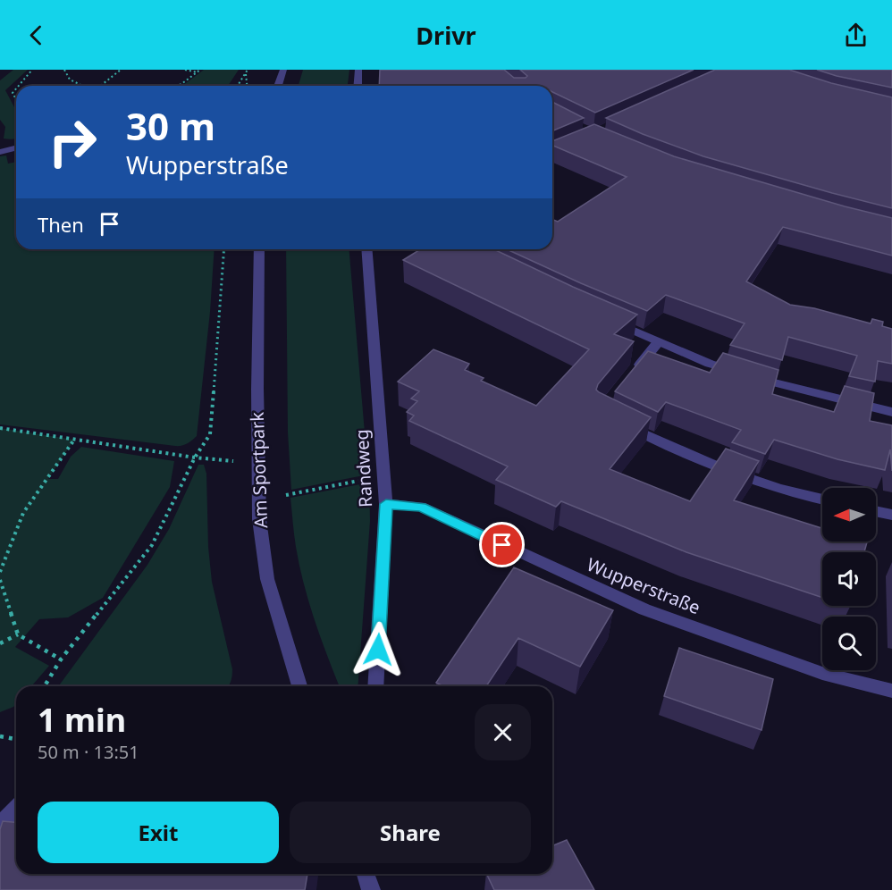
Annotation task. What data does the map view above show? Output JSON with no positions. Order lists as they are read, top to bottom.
{
  "streets": {
    "street": ["Randweg", "Am Sportpark", "Wupperstraße"]
  },
  "crossings": [
    ["Randweg", "Wupperstraße"]
  ],
  "north": "left",
  "page": {
    "header": "Drivr",
    "turn": ["30 m", "Wupperstraße"],
    "then": "Then",
    "heading": ["1 min", "50 m · 13:51"],
    "buttons": ["Exit", "Share"]
  }
}
